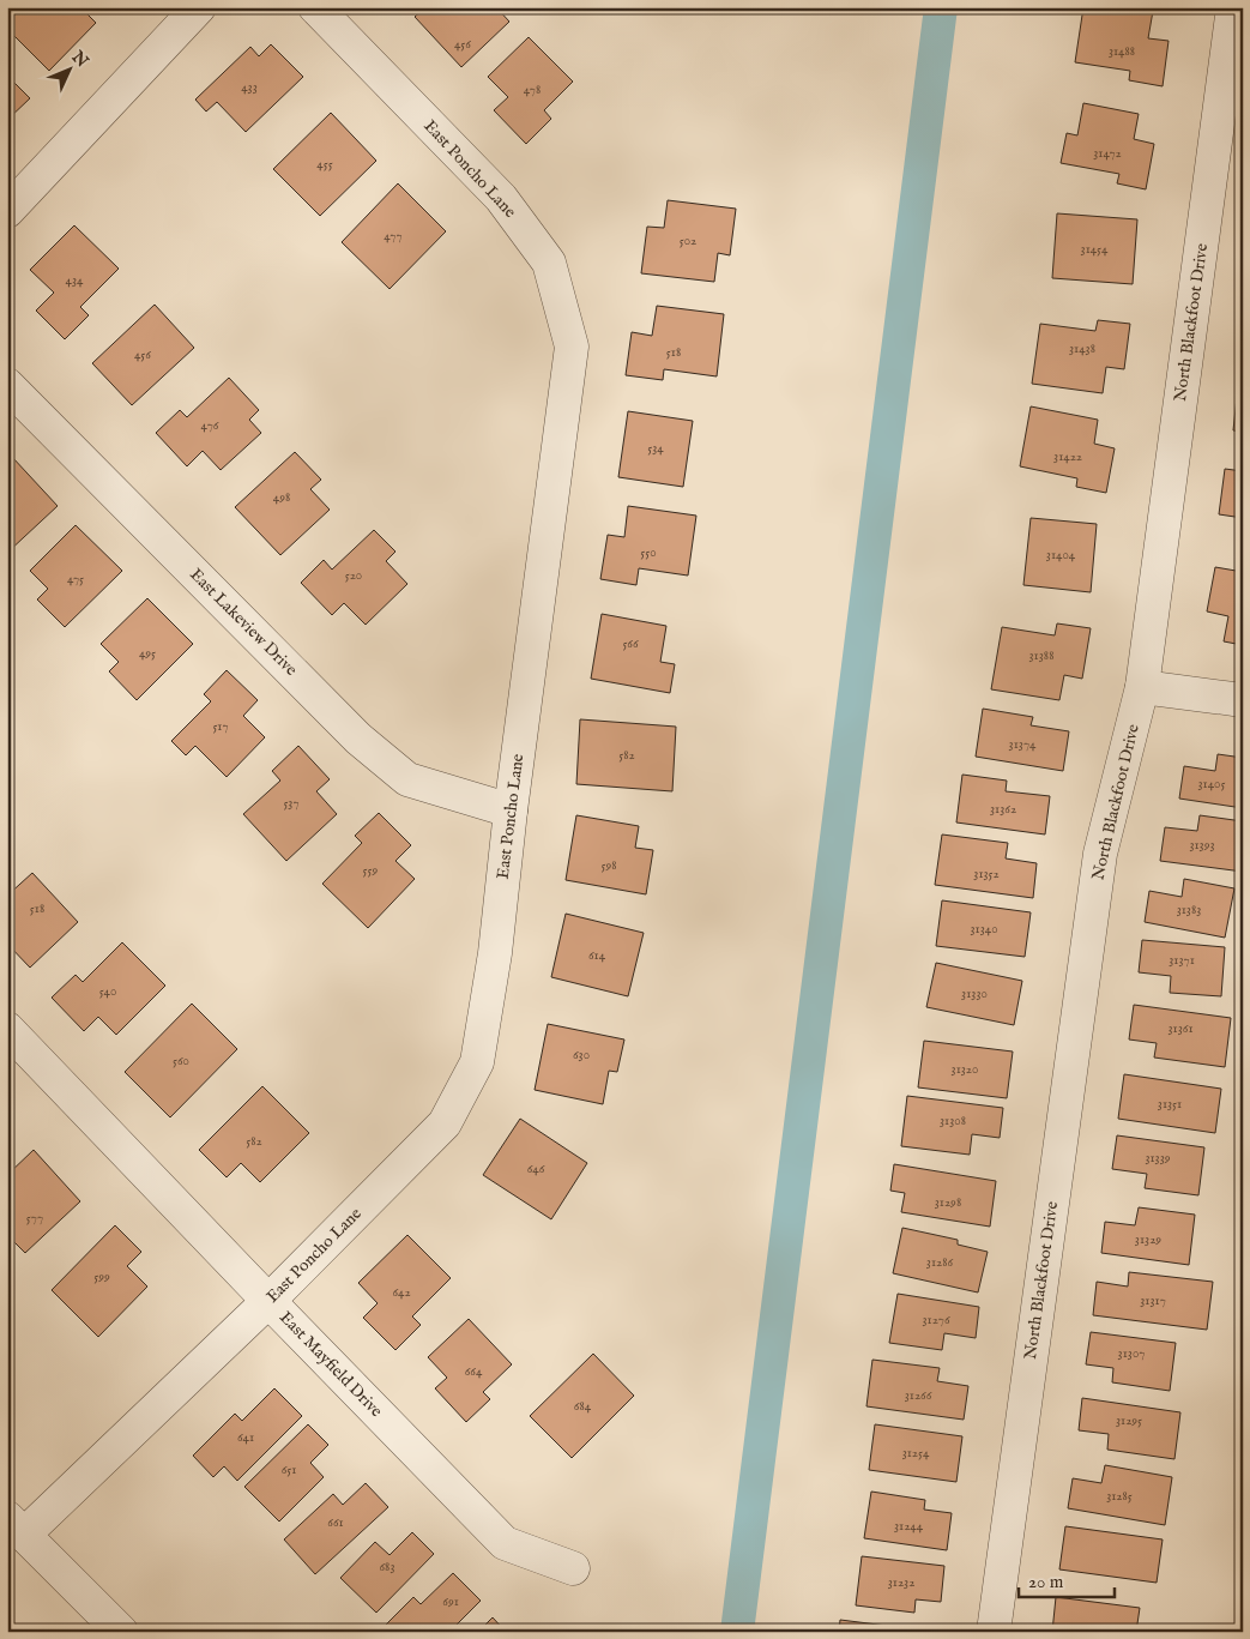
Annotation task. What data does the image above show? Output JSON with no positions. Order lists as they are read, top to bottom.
{
  "streets": {
    "street": [
      "East Poncho Lane",
      "North Blackfoot Drive",
      "East Lakeview Drive",
      "East Mayfield Drive"
    ]
  },
  "crossings": [
    ["East Poncho Lane", "East Lakeview Drive"],
    ["East Poncho Lane", "East Mayfield Drive"]
  ],
  "house_numbers": [
    "456",
    "31488",
    "433",
    "478",
    "31472",
    "455",
    "477",
    "502",
    "31454",
    "434",
    "31438",
    "518",
    "456",
    "476",
    "534",
    "31422",
    "498",
    "550",
    "31404",
    "520",
    "475",
    "566",
    "495",
    "31388",
    "517",
    "31374",
    "582",
    "31405",
    "537",
    "31362",
    "31393",
    "598",
    "559",
    "31352",
    "518",
    "31383",
    "31340",
    "614",
    "31371",
    "540",
    "31330",
    "31361",
    "630",
    "560",
    "31320",
    "31351",
    "31308",
    "582",
    "31339",
    "646",
    "31298",
    "577",
    "31329",
    "31286",
    "599",
    "642",
    "31317",
    "31276",
    "31307",
    "664",
    "31266",
    "684",
    "31295",
    "641",
    "31254",
    "651",
    "31285",
    "661",
    "31244",
    "683",
    "31232",
    "691"
  ],
  "scale_bar": "20 m",
  "north": "top right"
}
